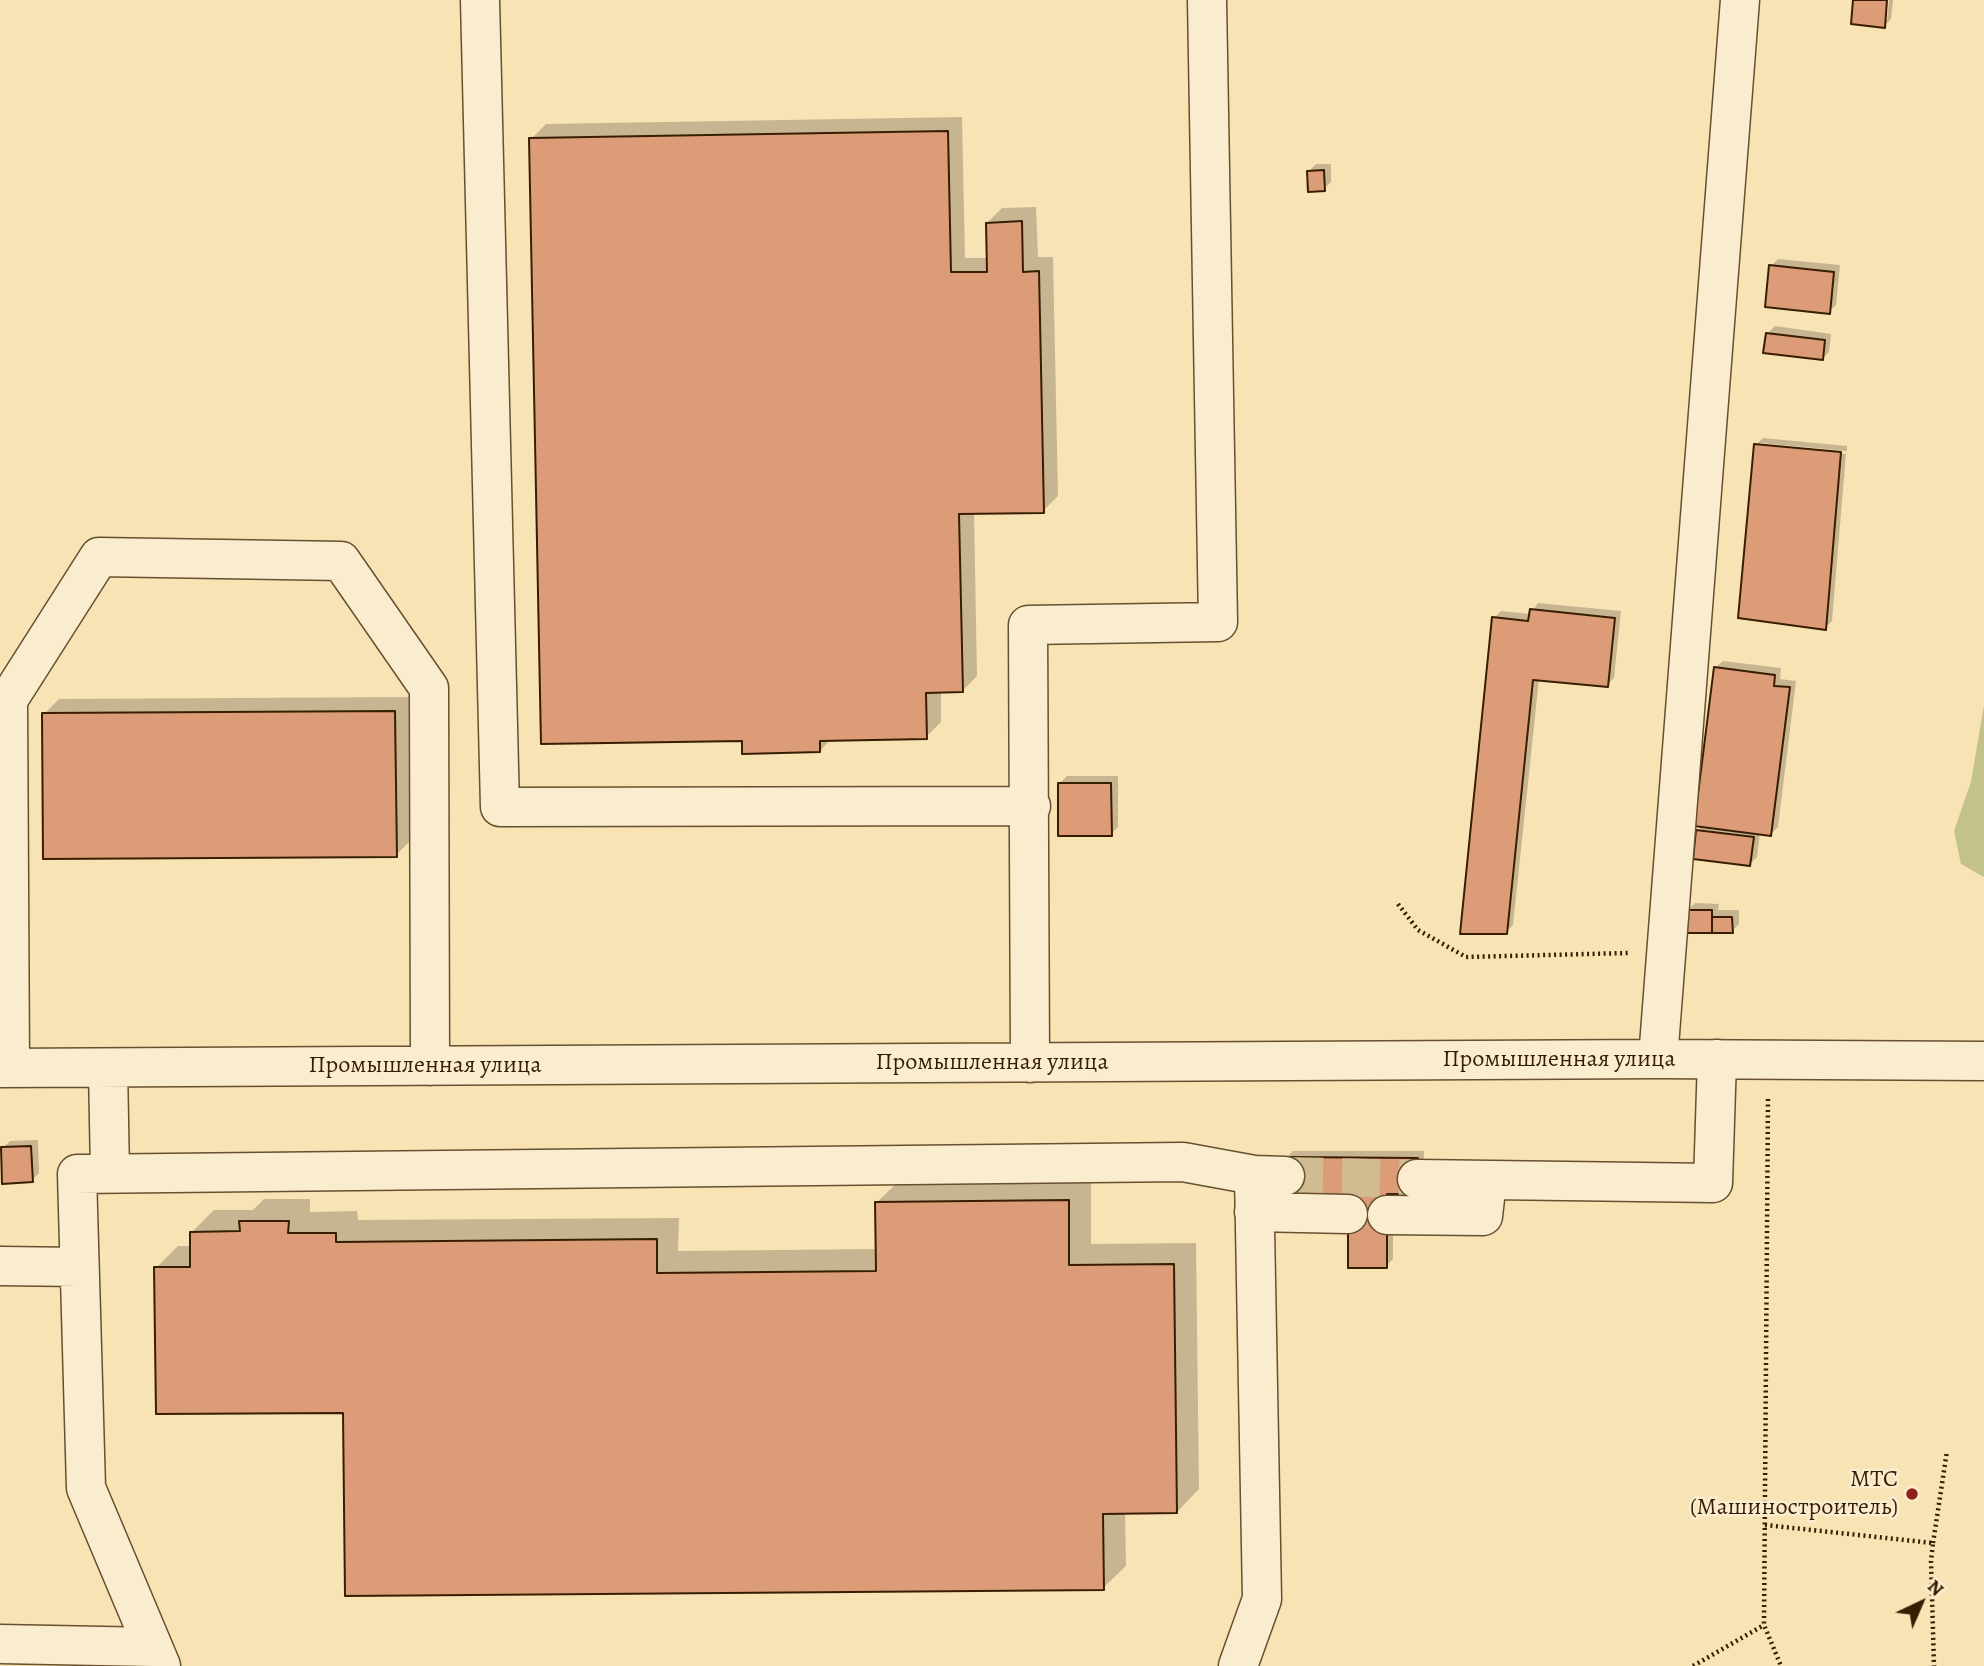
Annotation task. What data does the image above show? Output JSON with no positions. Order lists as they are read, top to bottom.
{
  "streets": {
    "street": ["Промышленная улица"]
  },
  "places": ["МТС (Машиностроитель)"],
  "north": "top right"
}
